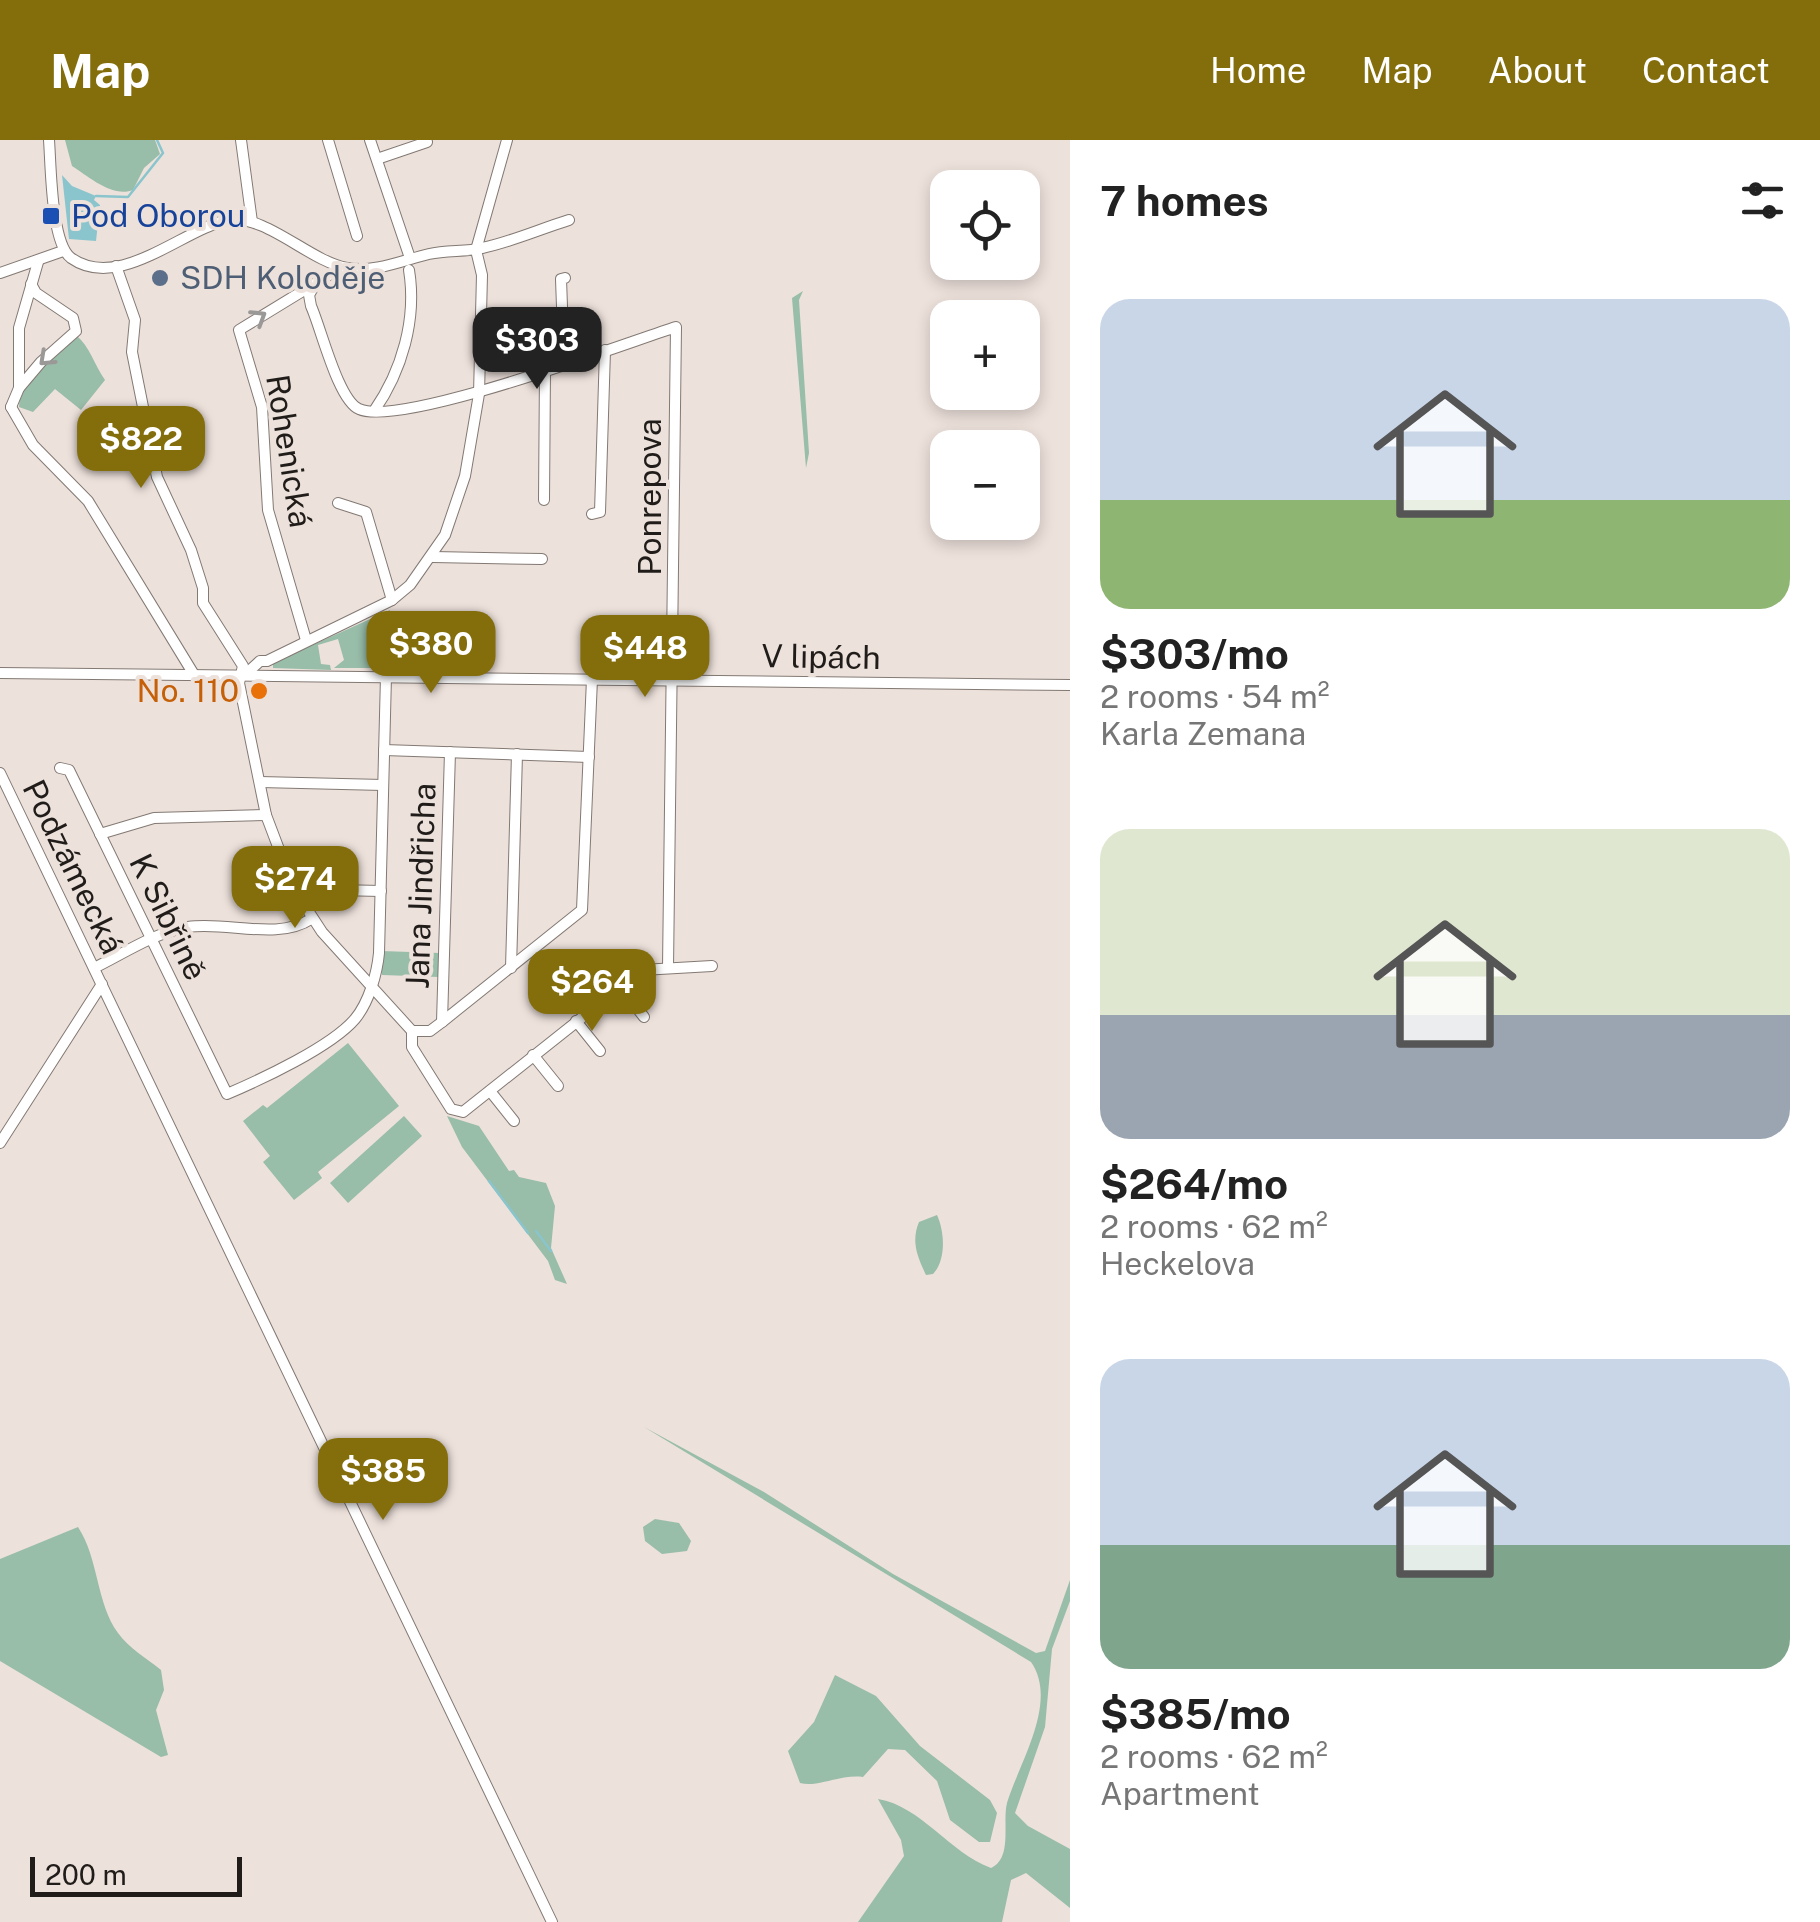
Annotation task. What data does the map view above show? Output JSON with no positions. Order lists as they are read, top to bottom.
{
  "streets": {
    "street": [
      "Rohenická",
      "Ponrepova",
      "V lipách",
      "Podzámecká",
      "Jana Jindřicha",
      "K Sibřině"
    ]
  },
  "crossings": [
    ["Ponrepova", "V lipách"]
  ],
  "places": {
    "transit": ["Pod Oborou"],
    "other": ["SDH Koloděje", "No. 110"]
  },
  "scale_bar": "200 m",
  "page": {
    "header": "Map",
    "nav": [
      "Home",
      "Map",
      "About",
      "Contact"
    ],
    "heading": "7 homes",
    "map_buttons": ["+", "−"],
    "list": [
      {
        "name": "$303/mo",
        "note": "2 rooms · 54 m² · Karla Zemana"
      },
      {
        "name": "$264/mo",
        "note": "2 rooms · 62 m² · Heckelova"
      },
      {
        "name": "$385/mo",
        "note": "2 rooms · 62 m² · Apartment"
      }
    ],
    "price": [
      "$303",
      "$822",
      "$380",
      "$448",
      "$274",
      "$264",
      "$385"
    ],
    "scale": "200 m"
  }
}
